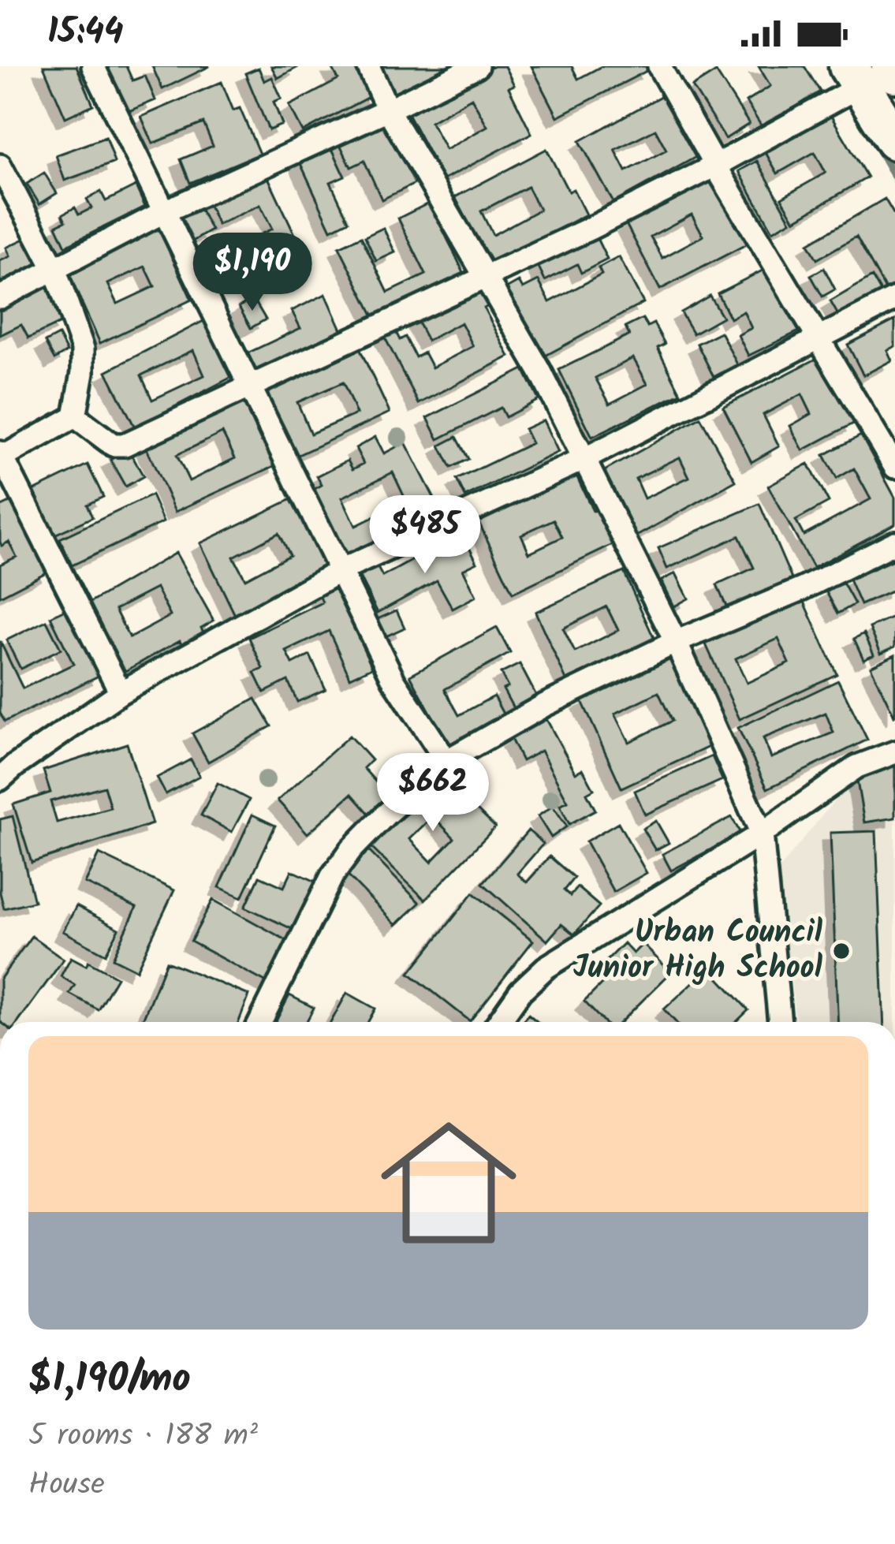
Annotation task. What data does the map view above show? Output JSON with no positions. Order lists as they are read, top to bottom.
{
  "places": ["Urban Council Junior High School"],
  "page": {
    "status": "15:44",
    "price": ["$1,190", "$485", "$662"],
    "list": [
      {
        "name": "$1,190/mo",
        "note": "5 rooms · 188 m² · House"
      }
    ]
  }
}
